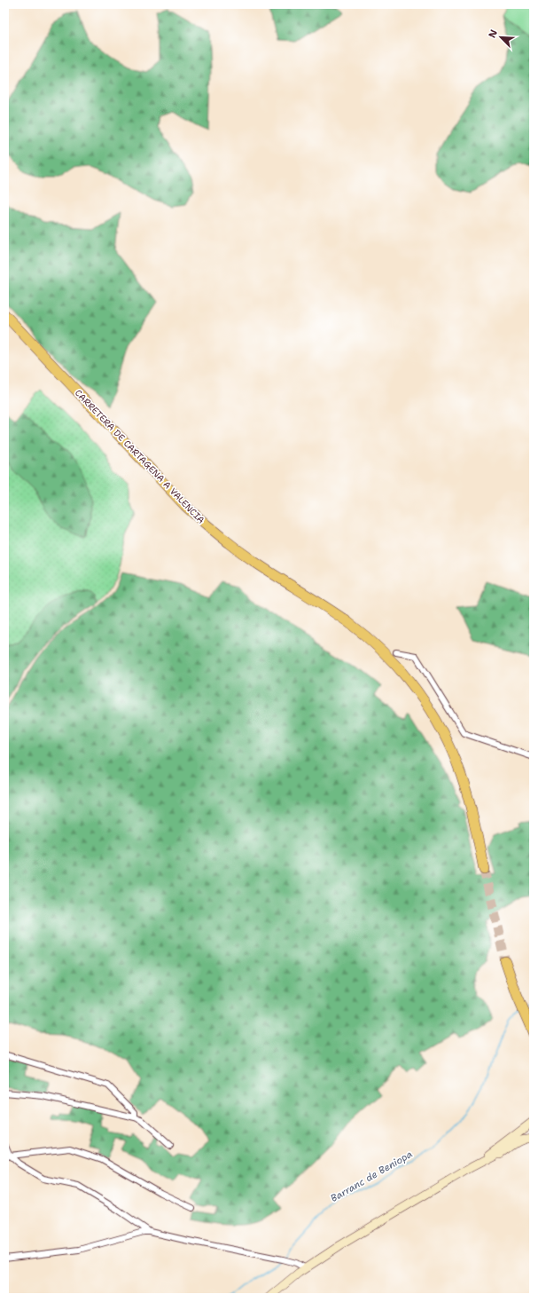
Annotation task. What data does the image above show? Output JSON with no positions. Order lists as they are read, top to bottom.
{
  "streets": {
    "highway": ["CARRETERA DE CARTAGENA A VALENCIA"]
  },
  "water": ["Barranc de Beniopa"],
  "north": "top left"
}
